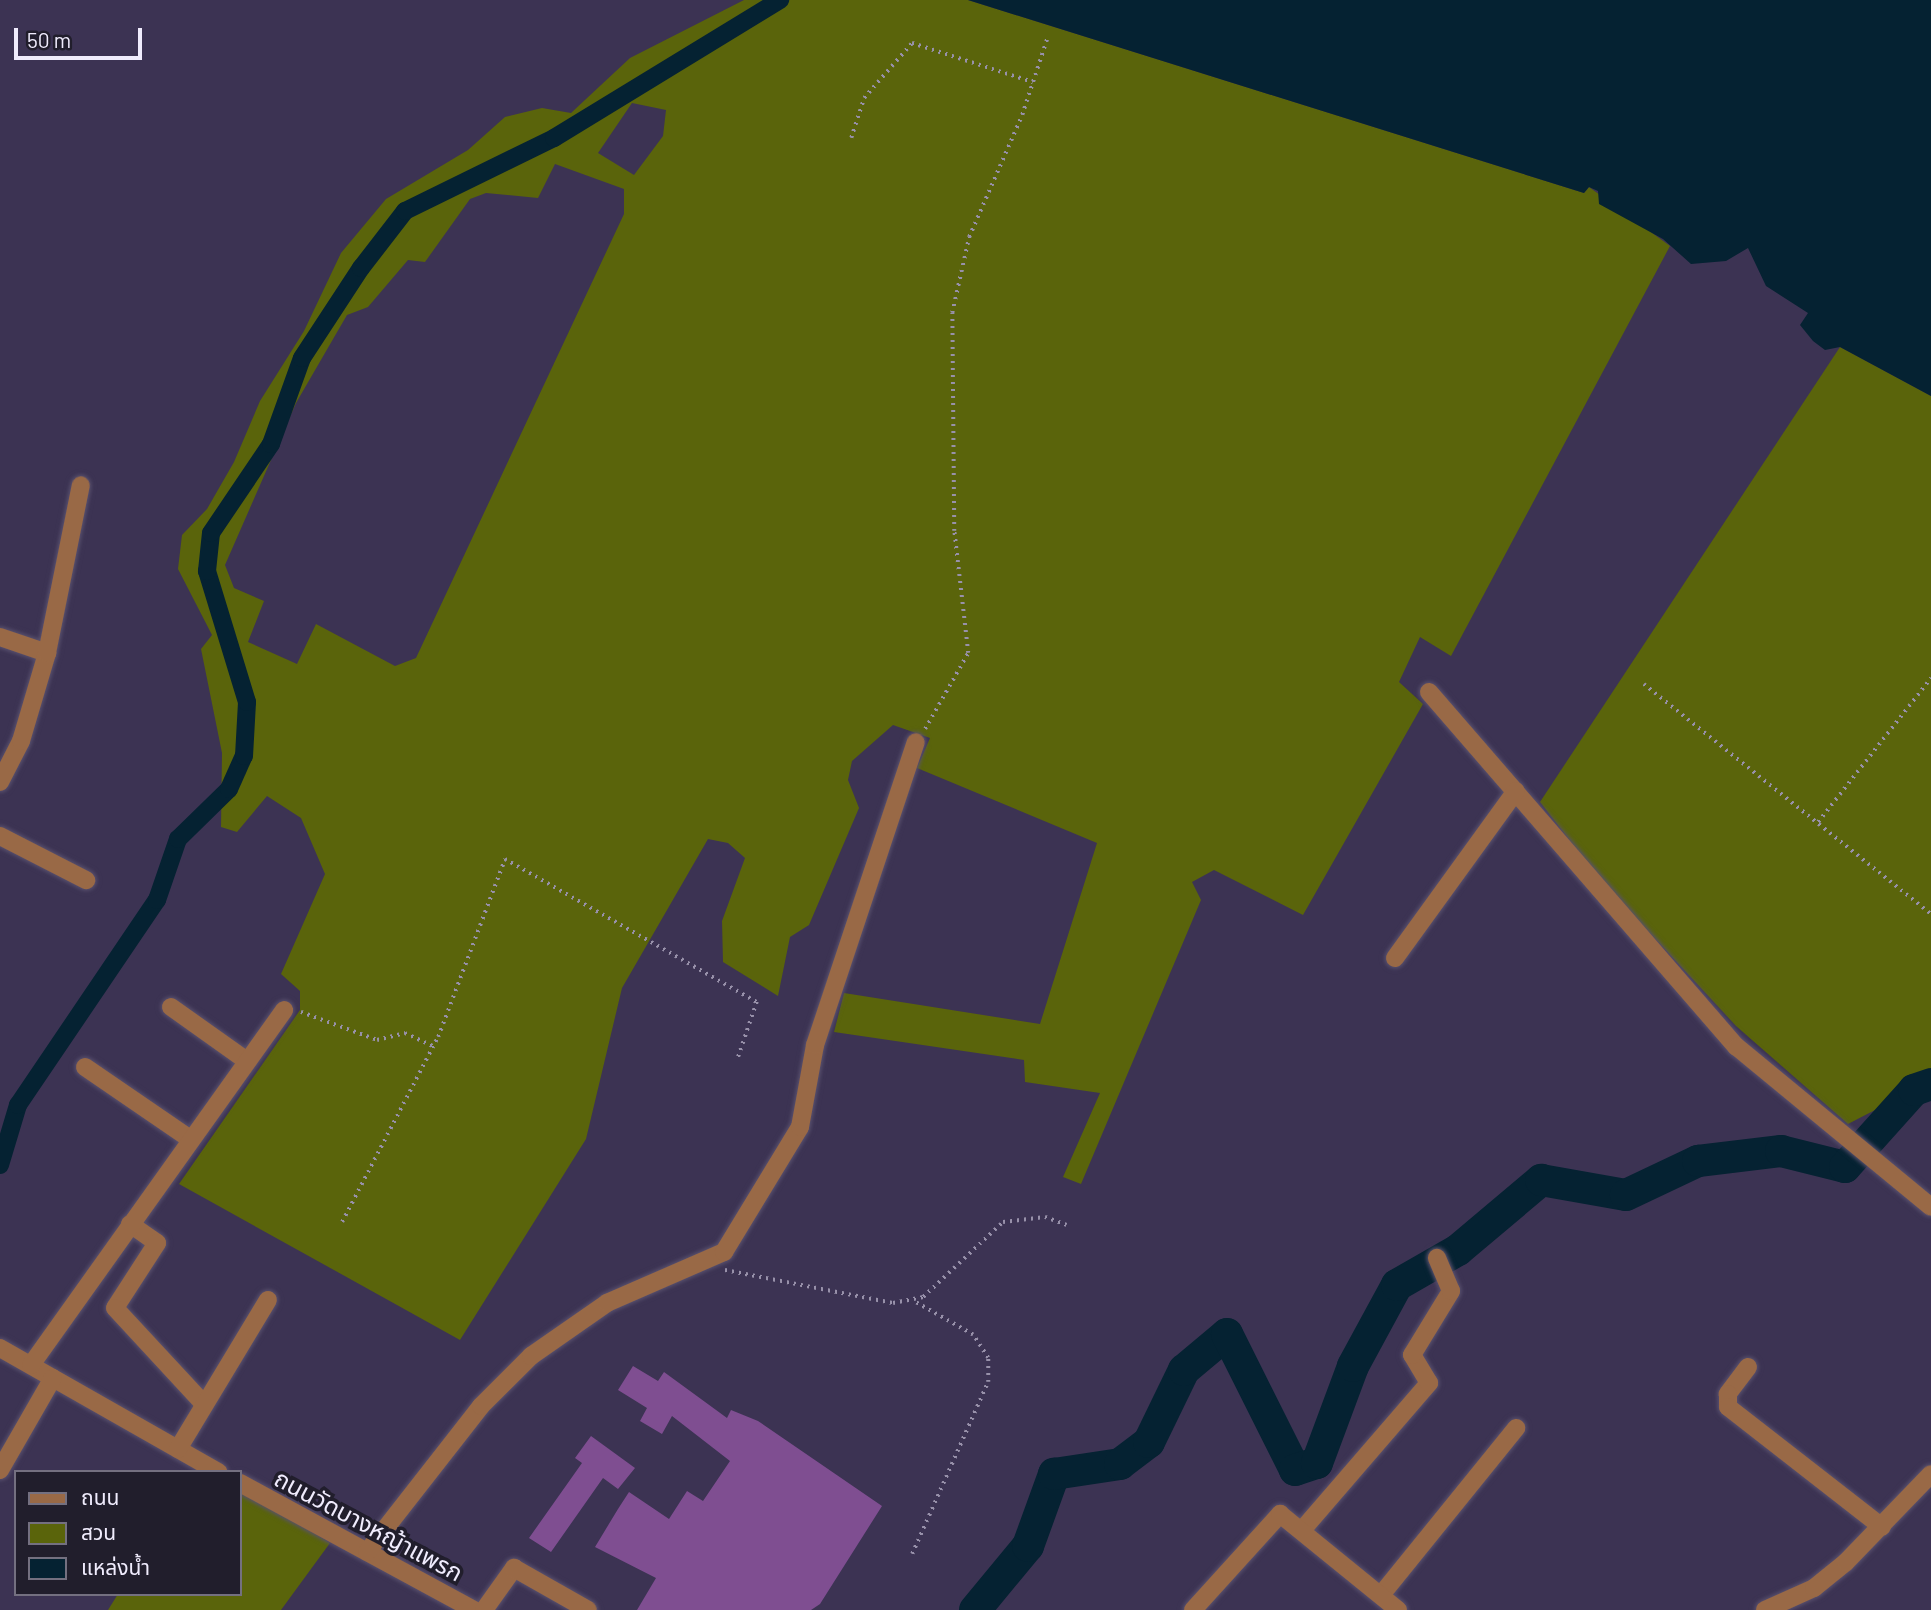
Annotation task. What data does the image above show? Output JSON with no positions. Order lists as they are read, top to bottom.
{
  "streets": {
    "street": ["ถนนวัดบางหญ้าแพรก"]
  },
  "legend": ["ถนน", "สวน", "แหล่งน้ำ"],
  "scale_bar": "50 m"
}
